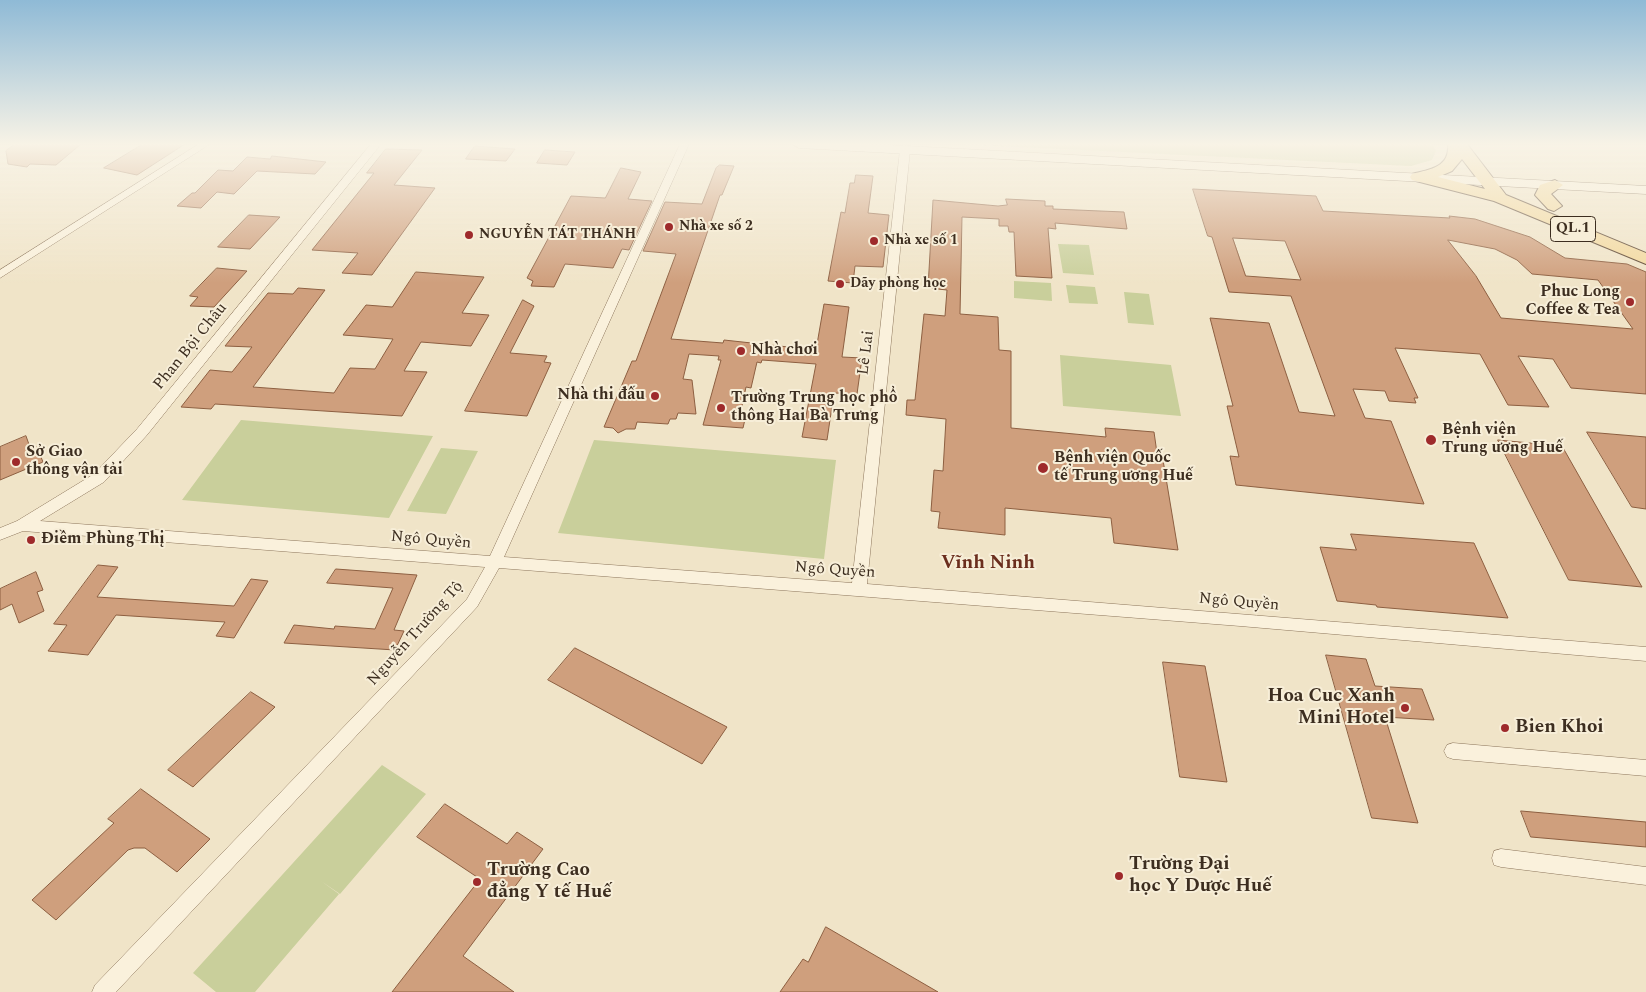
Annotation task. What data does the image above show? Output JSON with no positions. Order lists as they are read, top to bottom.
{
  "streets": {
    "main road": ["QL.1"],
    "street": [
      "Phan Bội Châu",
      "Lê Lai",
      "Ngô Quyền",
      "Nguyễn Trường Tộ"
    ]
  },
  "crossings": [
    ["Phan Bội Châu", "Ngô Quyền"],
    ["Lê Lai", "Ngô Quyền"],
    ["Ngô Quyền", "Nguyễn Trường Tộ"]
  ],
  "districts": ["Vĩnh Ninh"],
  "places": [
    "Nhà xe số 2",
    "NGUYỄN TÁT THÁNH",
    "Nhà xe số 1",
    "Dãy phòng học",
    "Phuc Long Coffee & Tea",
    "Nhà chơi",
    "Nhà thi đấu",
    "Trường Trung học phổ thông Hai Bà Trưng",
    "Bệnh viện Trung ương Huế",
    "Sở Giao thông vận tải",
    "Bệnh viện Quốc tế Trung ương Huế",
    "Điềm Phùng Thį",
    "Hoa Cuc Xanh Mini Hotel",
    "Bien Khoi",
    "Trường Đại học Y Dược Huế",
    "Trường Cao đẳng Y tế Huế"
  ]
}
